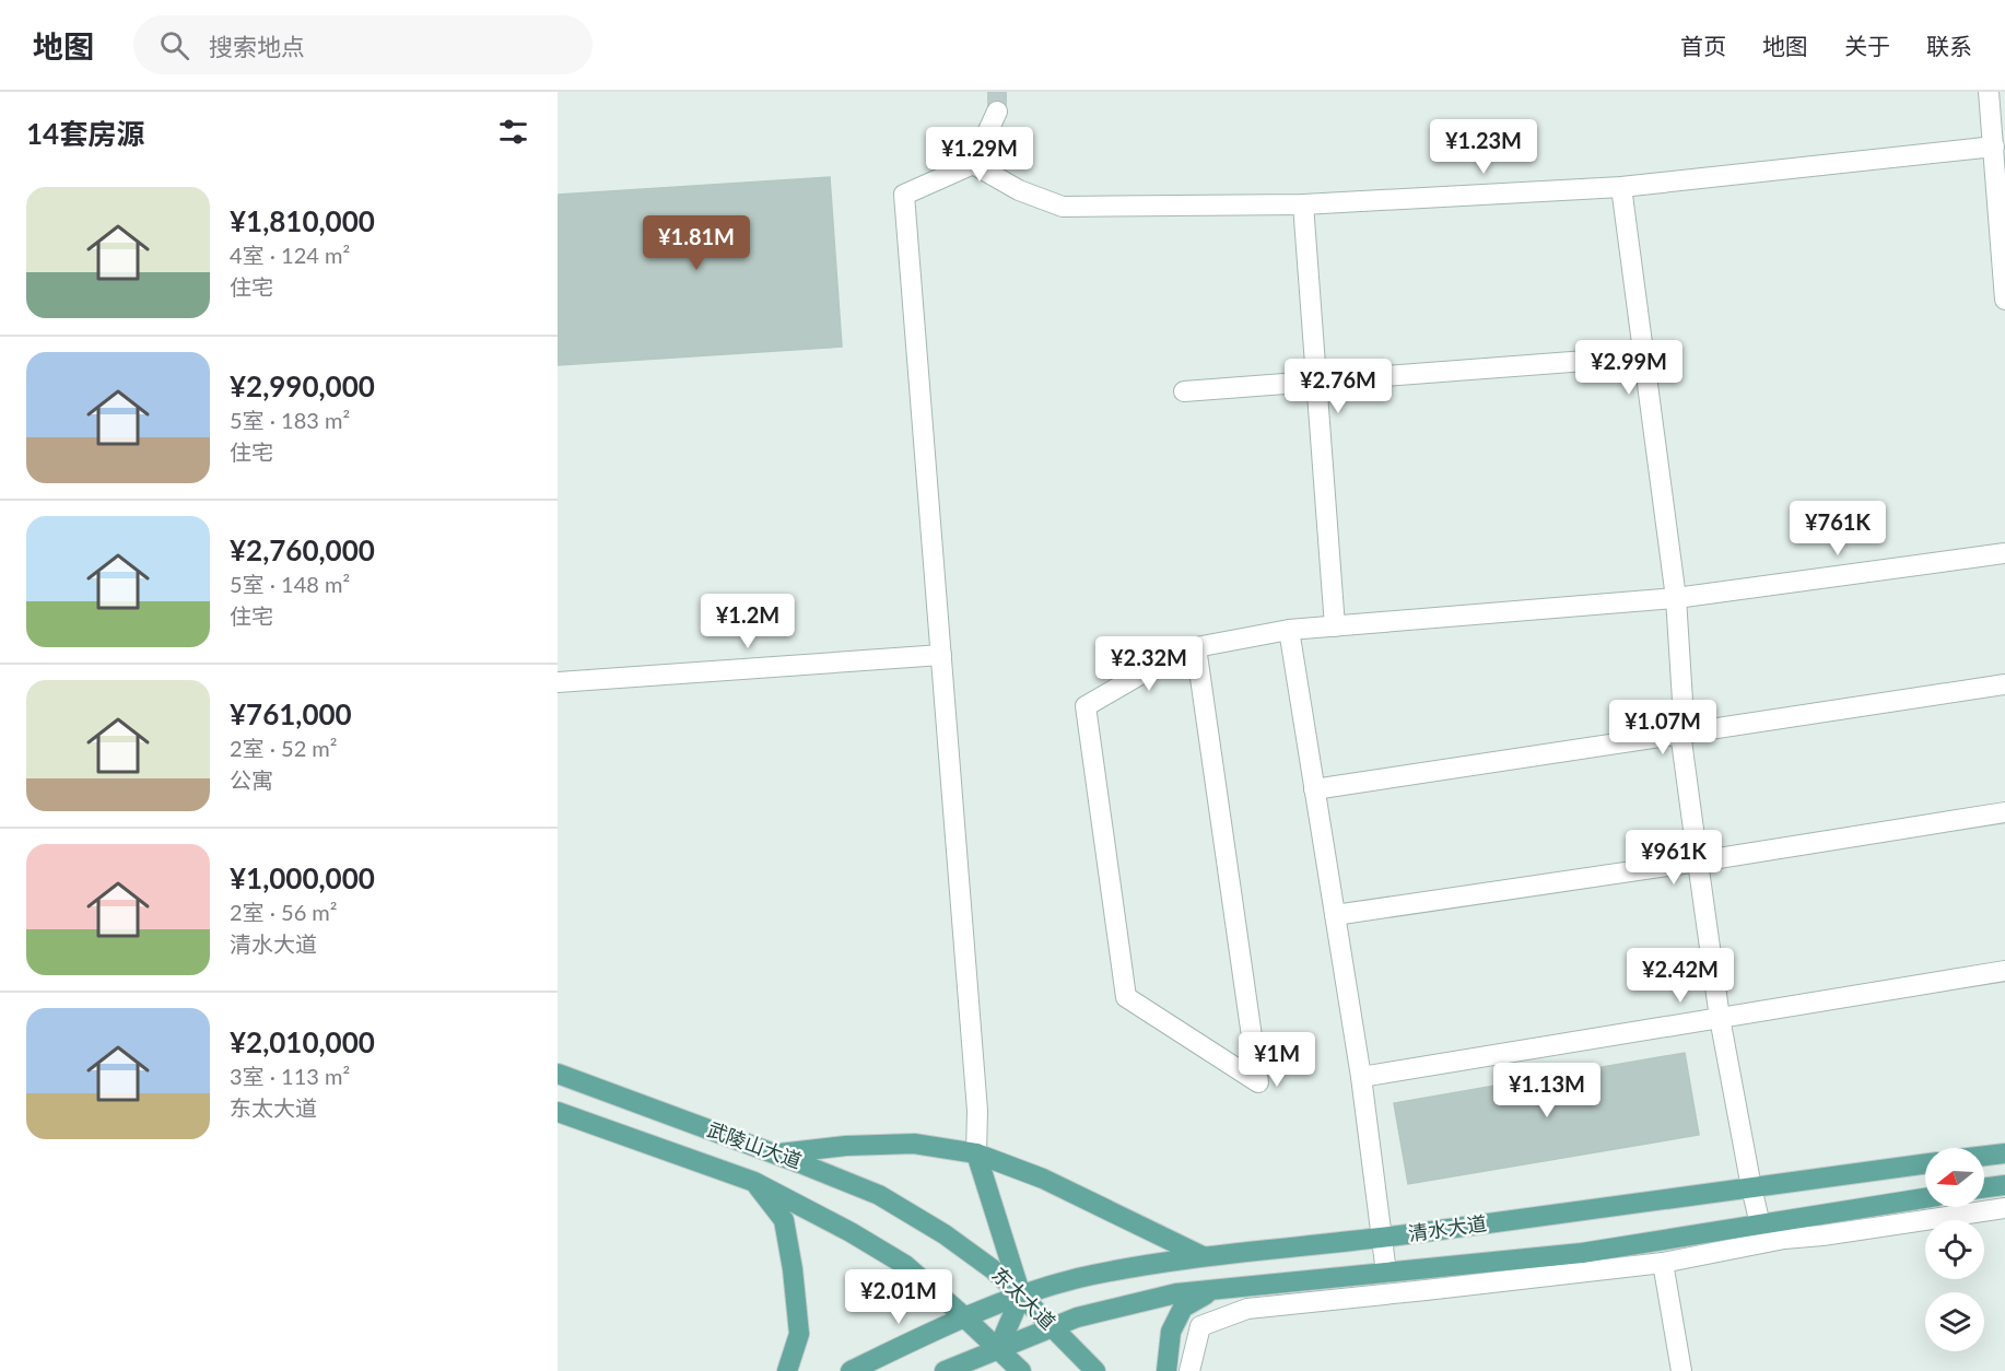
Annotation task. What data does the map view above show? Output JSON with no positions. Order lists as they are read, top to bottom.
{
  "streets": {
    "main road": ["武陵山大道", "清水大道", "东太大道"]
  },
  "crossings": [
    ["武陵山大道", "清水大道"],
    ["武陵山大道", "东太大道"],
    ["清水大道", "东太大道"]
  ],
  "north": "left",
  "page": {
    "header": "地图",
    "search": "搜索地点",
    "nav": [
      "首页",
      "地图",
      "关于",
      "联系"
    ],
    "heading": "14套房源",
    "price": [
      "¥1.23M",
      "¥1.29M",
      "¥1.81M",
      "¥2.99M",
      "¥2.76M",
      "¥761K",
      "¥1.2M",
      "¥2.32M",
      "¥1.07M",
      "¥961K",
      "¥2.42M",
      "¥1M",
      "¥1.13M",
      "¥2.01M"
    ],
    "list": [
      {
        "name": "¥1,810,000",
        "note": "4室 · 124 m² · 住宅"
      },
      {
        "name": "¥2,990,000",
        "note": "5室 · 183 m² · 住宅"
      },
      {
        "name": "¥2,760,000",
        "note": "5室 · 148 m² · 住宅"
      },
      {
        "name": "¥761,000",
        "note": "2室 · 52 m² · 公寓"
      },
      {
        "name": "¥1,000,000",
        "note": "2室 · 56 m² · 清水大道"
      },
      {
        "name": "¥2,010,000",
        "note": "3室 · 113 m² · 东太大道"
      }
    ]
  }
}
